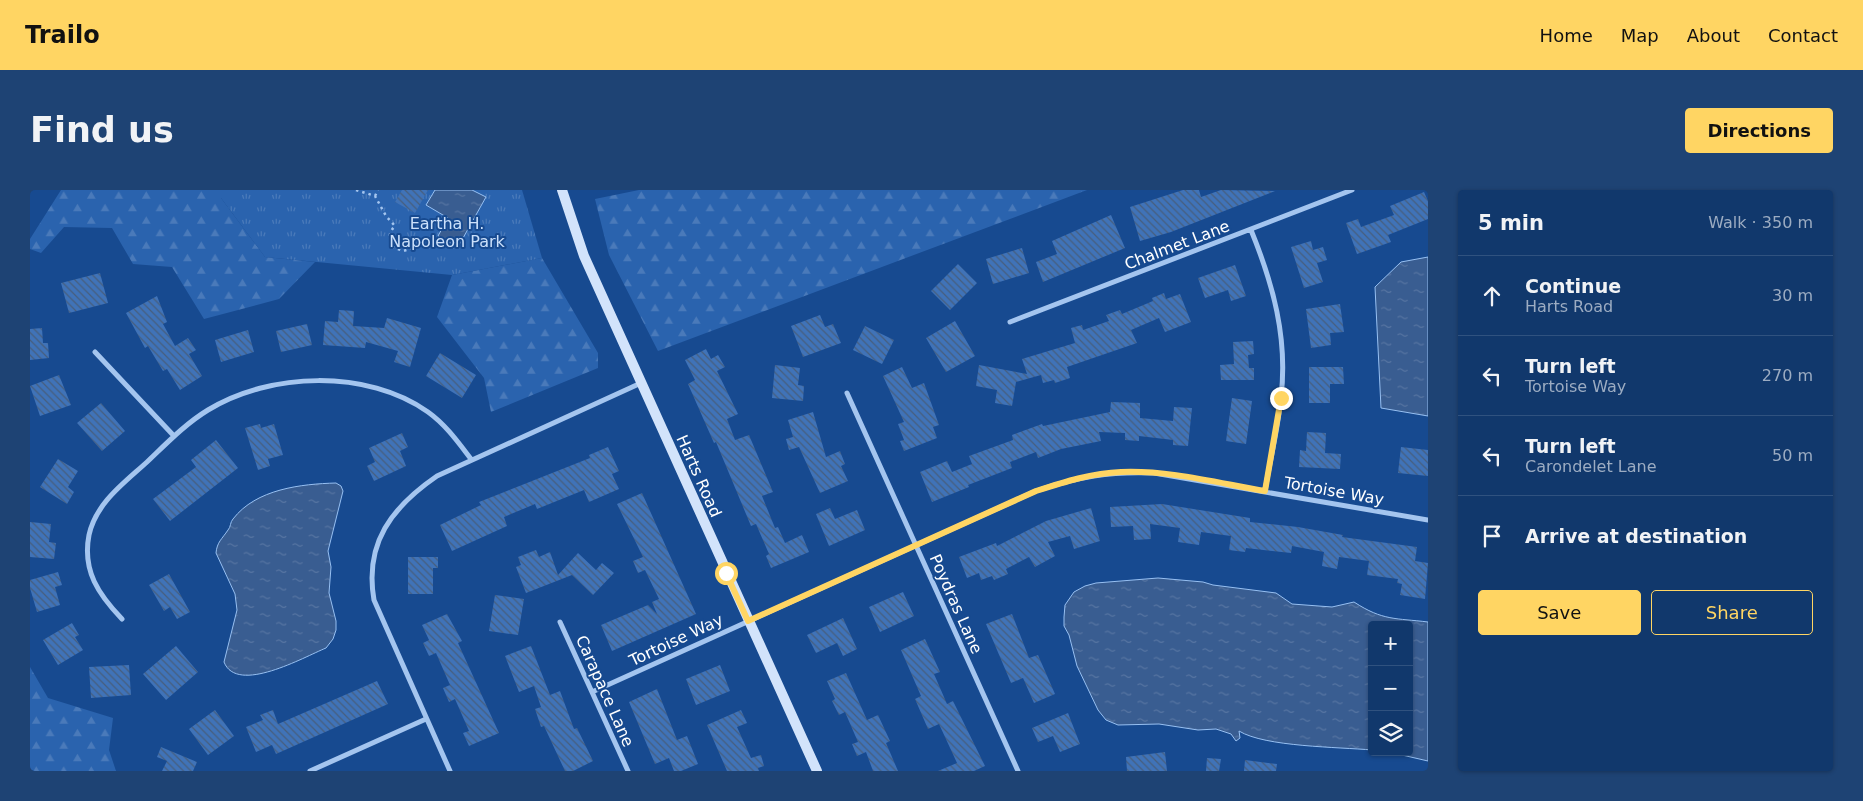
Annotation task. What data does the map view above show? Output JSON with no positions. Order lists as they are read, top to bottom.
{
  "streets": {
    "street": [
      "Chalmet Lane",
      "Harts Road",
      "Tortoise Way",
      "Poydras Lane",
      "Carapace Lane"
    ]
  },
  "crossings": [
    ["Harts Road", "Tortoise Way"],
    ["Tortoise Way", "Poydras Lane"],
    ["Tortoise Way", "Carapace Lane"]
  ],
  "parks": ["Eartha H. Napoleon Park"],
  "page": {
    "header": "Trailo",
    "nav": [
      "Home",
      "Map",
      "About",
      "Contact"
    ],
    "buttons": [
      "Directions",
      ["Save", "Share"]
    ],
    "title": "Find us",
    "heading": ["5 min", "Walk · 350 m"],
    "list": [
      ["Continue", "Harts Road", "30 m"],
      ["Turn left", "Tortoise Way", "270 m"],
      ["Turn left", "Carondelet Lane", "50 m"],
      "Arrive at destination"
    ],
    "map_buttons": ["+", "−"]
  }
}
